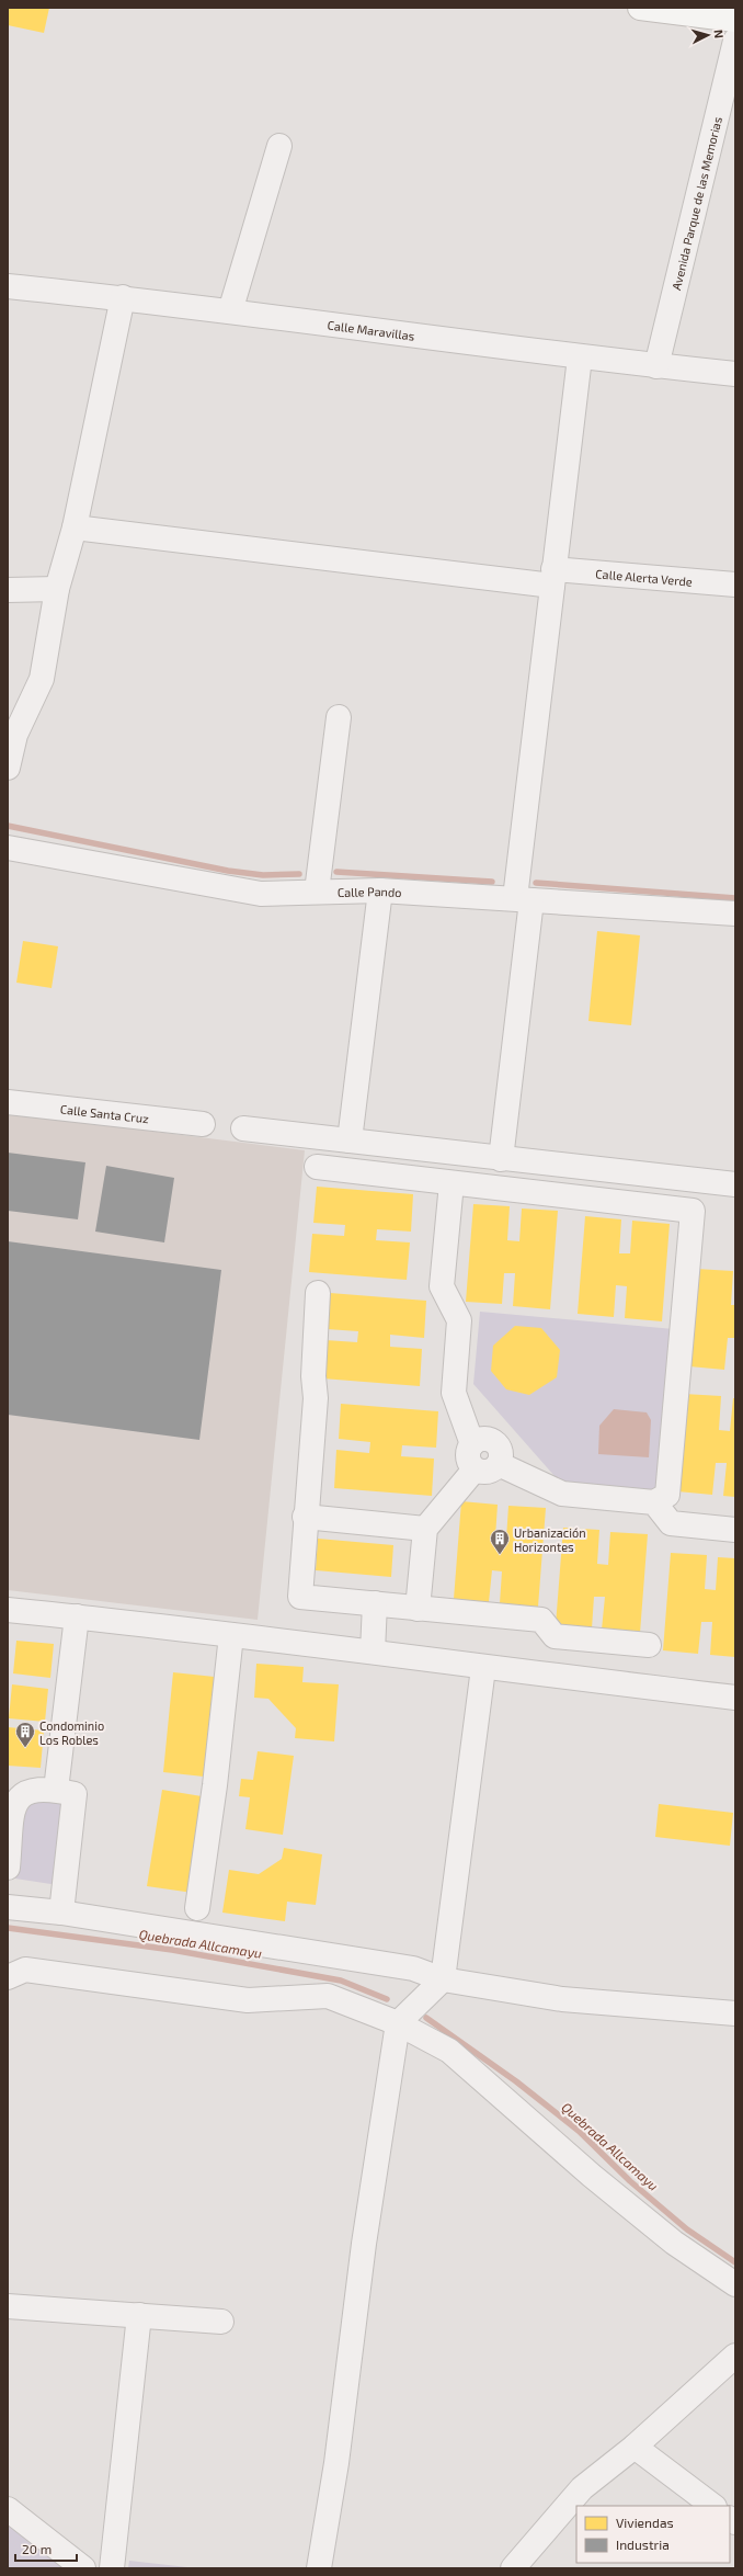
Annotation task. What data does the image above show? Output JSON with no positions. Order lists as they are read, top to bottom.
{
  "streets": {
    "street": [
      "Avenida Parque de las Memorias",
      "Calle Maravillas",
      "Calle Alerta Verde",
      "Calle Pando",
      "Calle Santa Cruz"
    ]
  },
  "crossings": [
    ["Avenida Parque de las Memorias", "Calle Maravillas"]
  ],
  "water": ["Quebrada Allcamayu"],
  "places": {
    "building": ["Urbanización Horizontes", "Condominio Los Robles"]
  },
  "legend": ["Viviendas", "Industria"],
  "scale_bar": "20 m",
  "north": "right"
}
